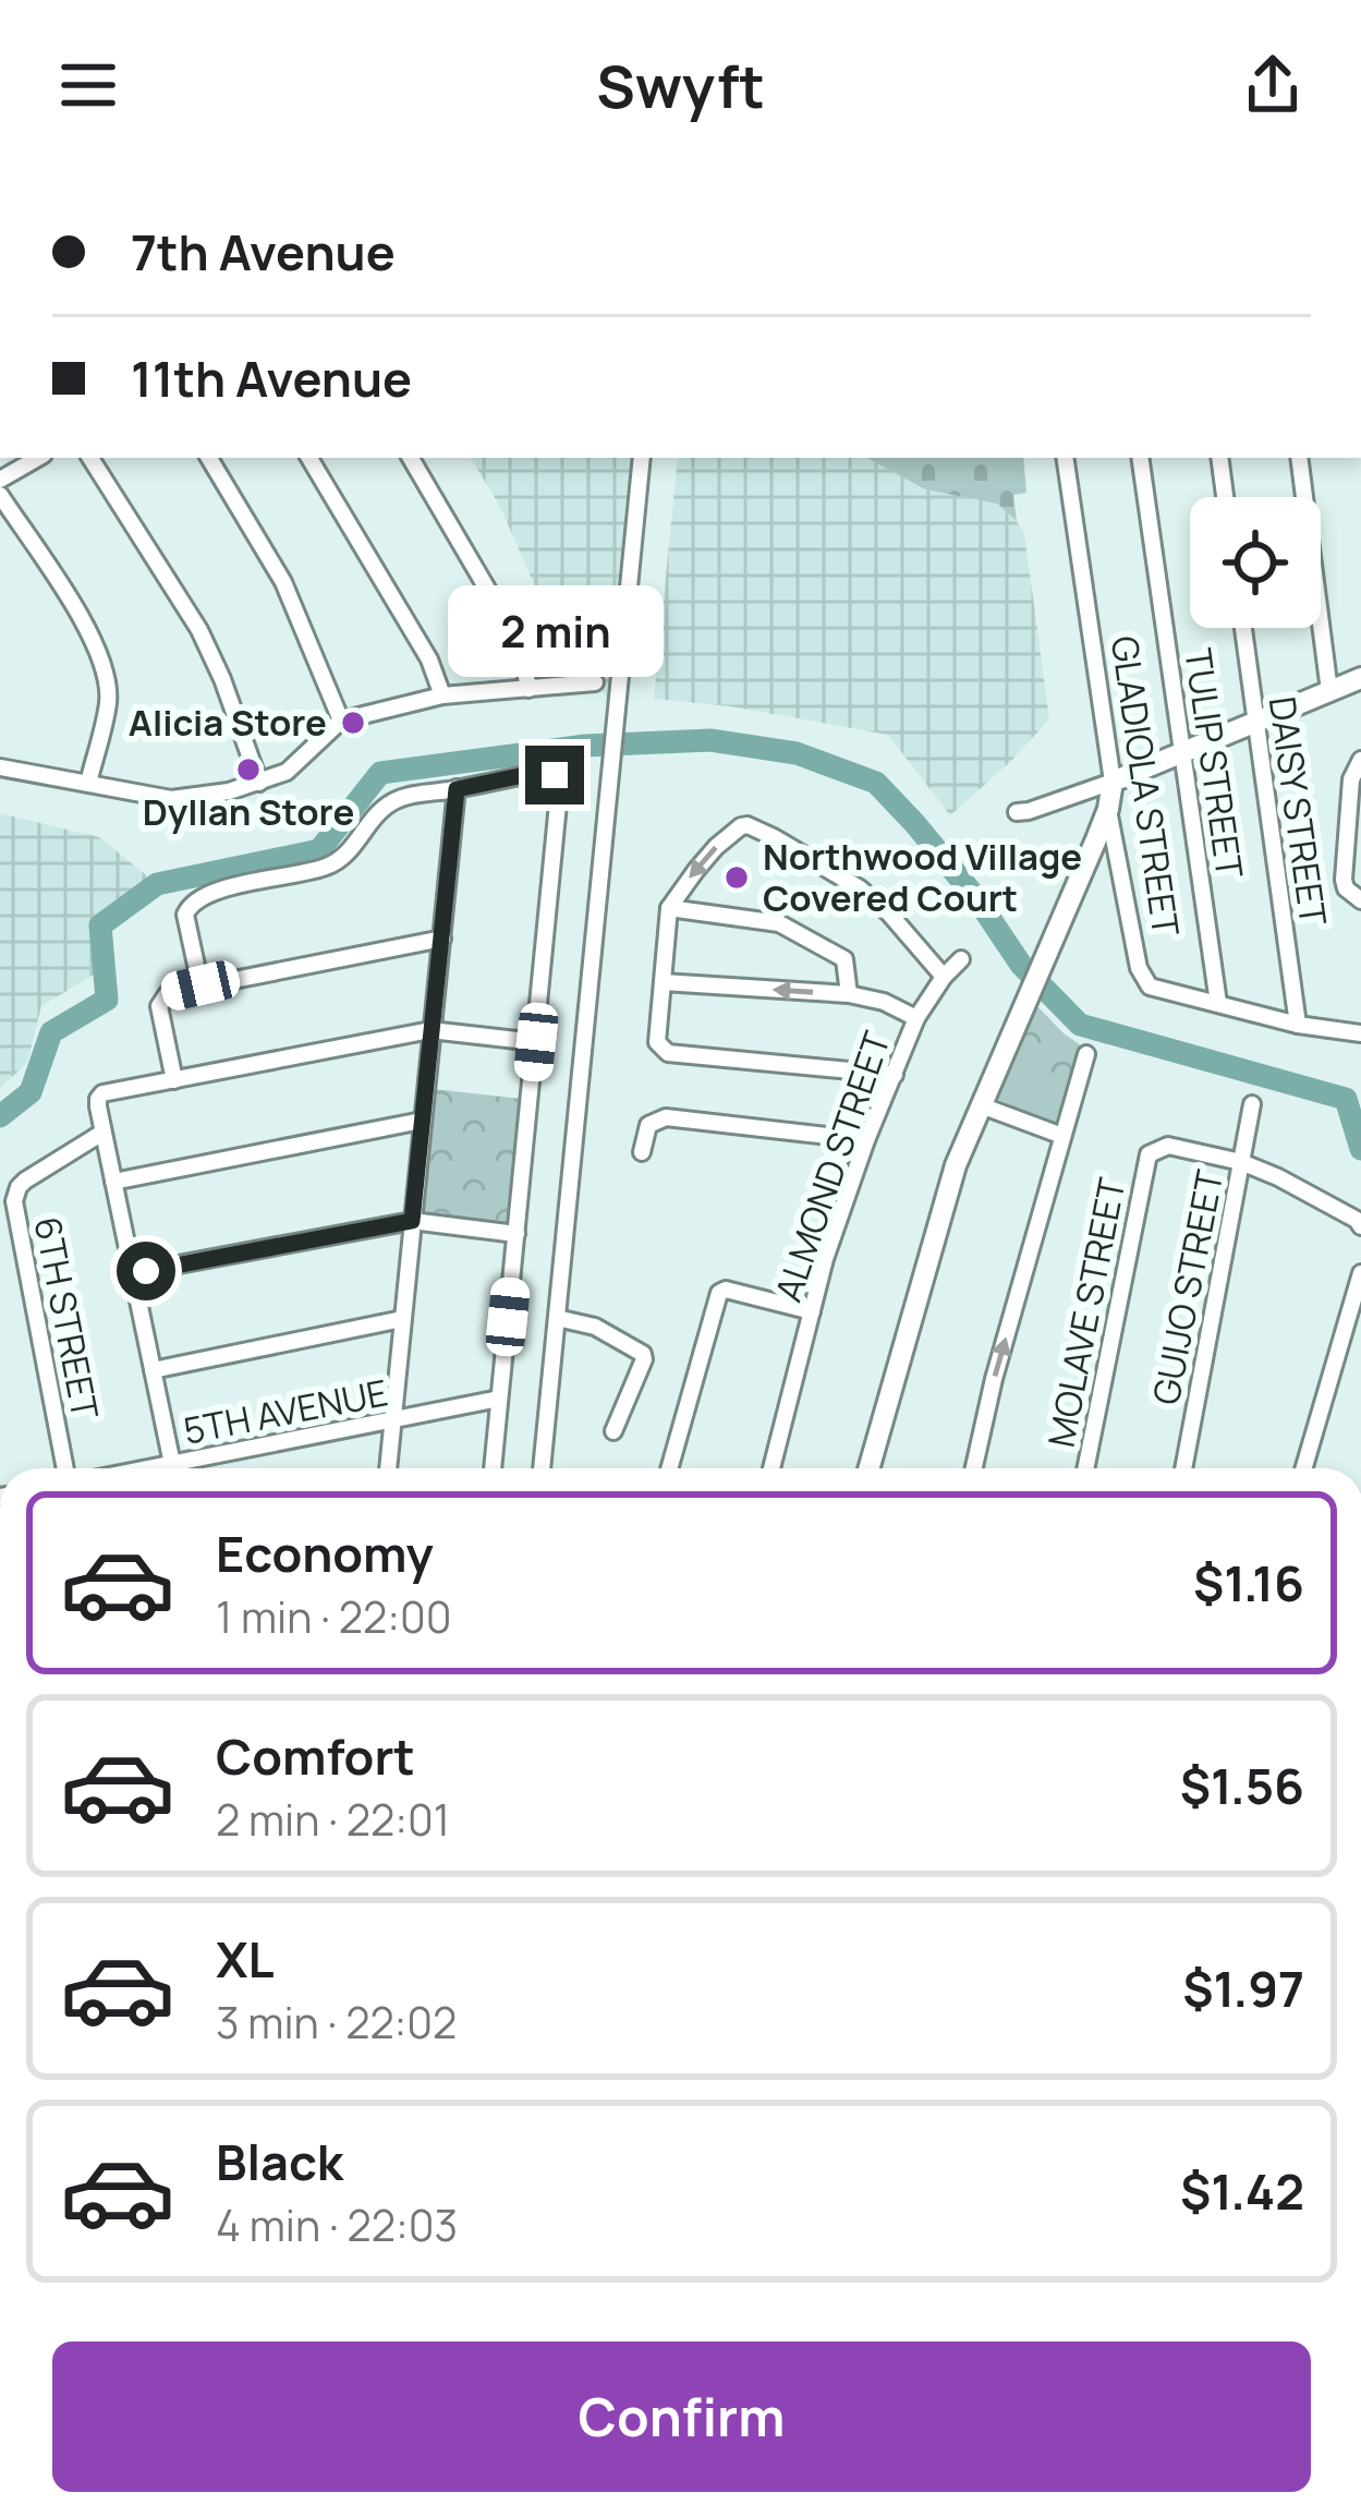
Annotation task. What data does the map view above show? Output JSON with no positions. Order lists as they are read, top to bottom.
{
  "streets": {
    "street": [
      "TULIP STREET",
      "GLADIOLA STREET",
      "DAISY STREET",
      "ALMOND STREET",
      "GUIJO STREET",
      "MOLAVE STREET",
      "6TH STREET",
      "5TH AVENUE"
    ]
  },
  "crossings": [
    ["TULIP STREET", "GLADIOLA STREET"],
    ["GLADIOLA STREET", "DAISY STREET"],
    ["GUIJO STREET", "MOLAVE STREET"]
  ],
  "places": ["Alicia Store", "Dyllan Store", "Northwood Village Covered Court"],
  "page": {
    "header": "Swyft",
    "banner": ["7th Avenue", "11th Avenue"],
    "bubble": "2 min",
    "list": [
      {
        "name": "Economy",
        "note": "1 min · 22:00",
        "value": "$1.16"
      },
      {
        "name": "Comfort",
        "note": "2 min · 22:01",
        "value": "$1.56"
      },
      {
        "name": "XL",
        "note": "3 min · 22:02",
        "value": "$1.97"
      },
      {
        "name": "Black",
        "note": "4 min · 22:03",
        "value": "$1.42"
      }
    ],
    "buttons": "Confirm"
  }
}
